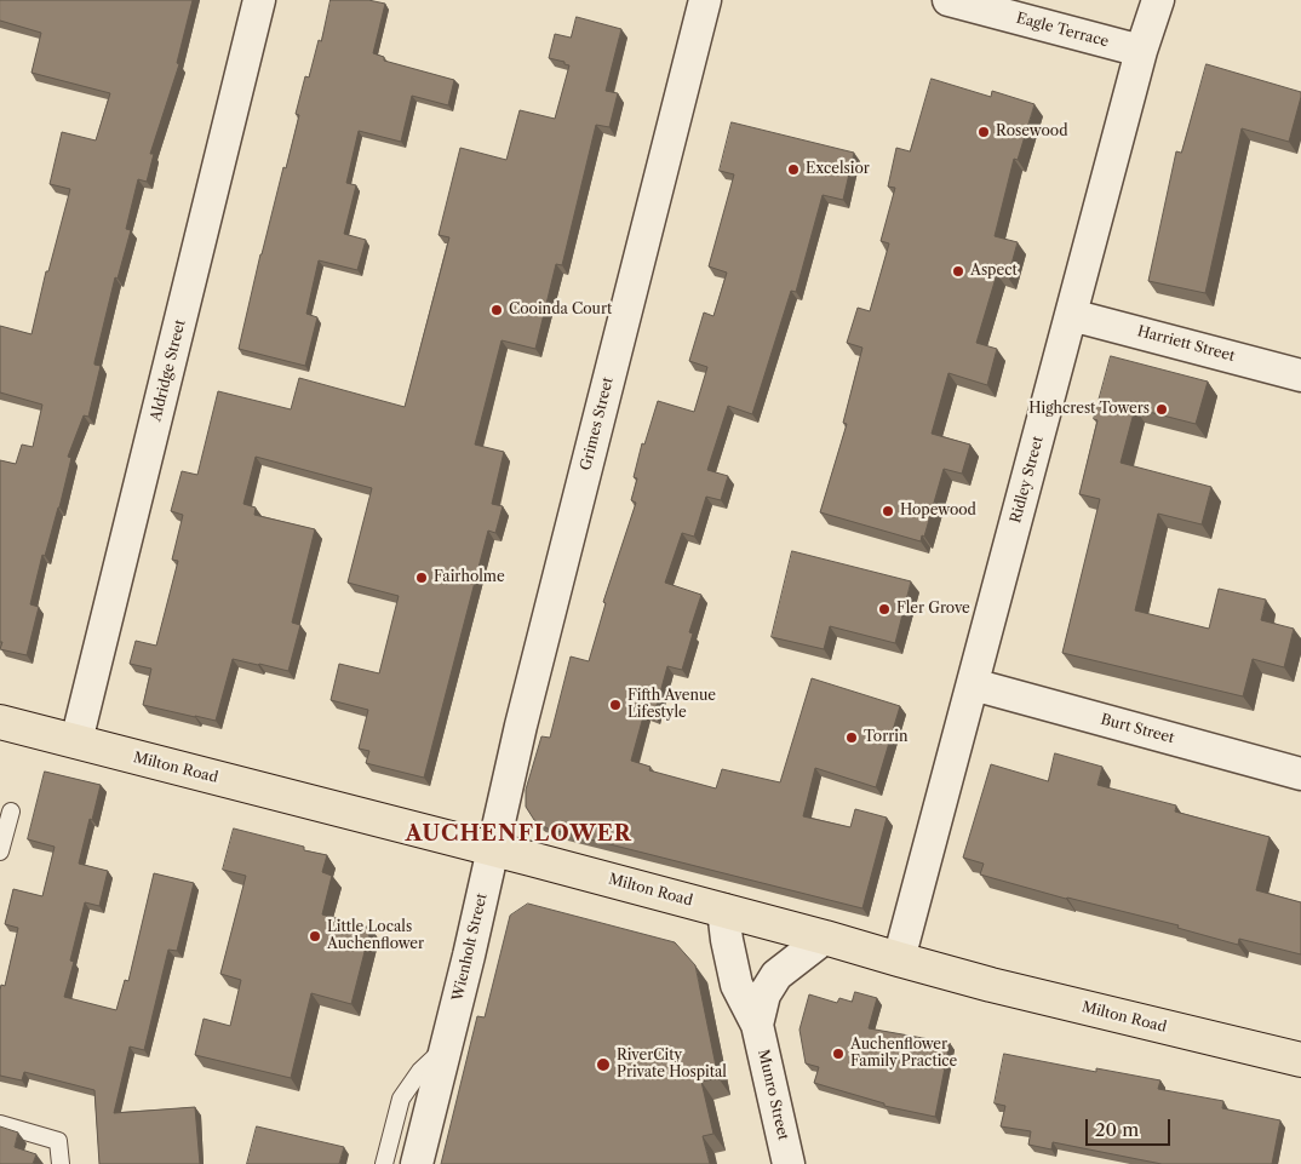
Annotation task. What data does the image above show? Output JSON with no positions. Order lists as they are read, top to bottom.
{
  "streets": {
    "main road": ["Milton Road"],
    "street": [
      "Eagle Terrace",
      "Harriett Street",
      "Aldridge Street",
      "Grimes Street",
      "Ridley Street",
      "Burt Street",
      "Wienholt Street",
      "Munro Street"
    ]
  },
  "crossings": [
    ["Eagle Terrace", "Ridley Street"],
    ["Harriett Street", "Ridley Street"],
    ["Aldridge Street", "Milton Road"],
    ["Grimes Street", "Milton Road"],
    ["Grimes Street", "Wienholt Street"],
    ["Ridley Street", "Burt Street"],
    ["Ridley Street", "Milton Road"],
    ["Milton Road", "Wienholt Street"],
    ["Milton Road", "Munro Street"]
  ],
  "districts": ["AUCHENFLOWER"],
  "places": [
    "Rosewood",
    "Excelsior",
    "Aspect",
    "Cooinda Court",
    "Highcrest Towers",
    "Hopewood",
    "Fairholme",
    "Fler Grove",
    "Fifth Avenue Lifestyle",
    "Torrin",
    "Little Locals Auchenflower",
    "Auchenflower Family Practice",
    "RiverCity Private Hospital"
  ],
  "scale_bar": "20 m"
}
